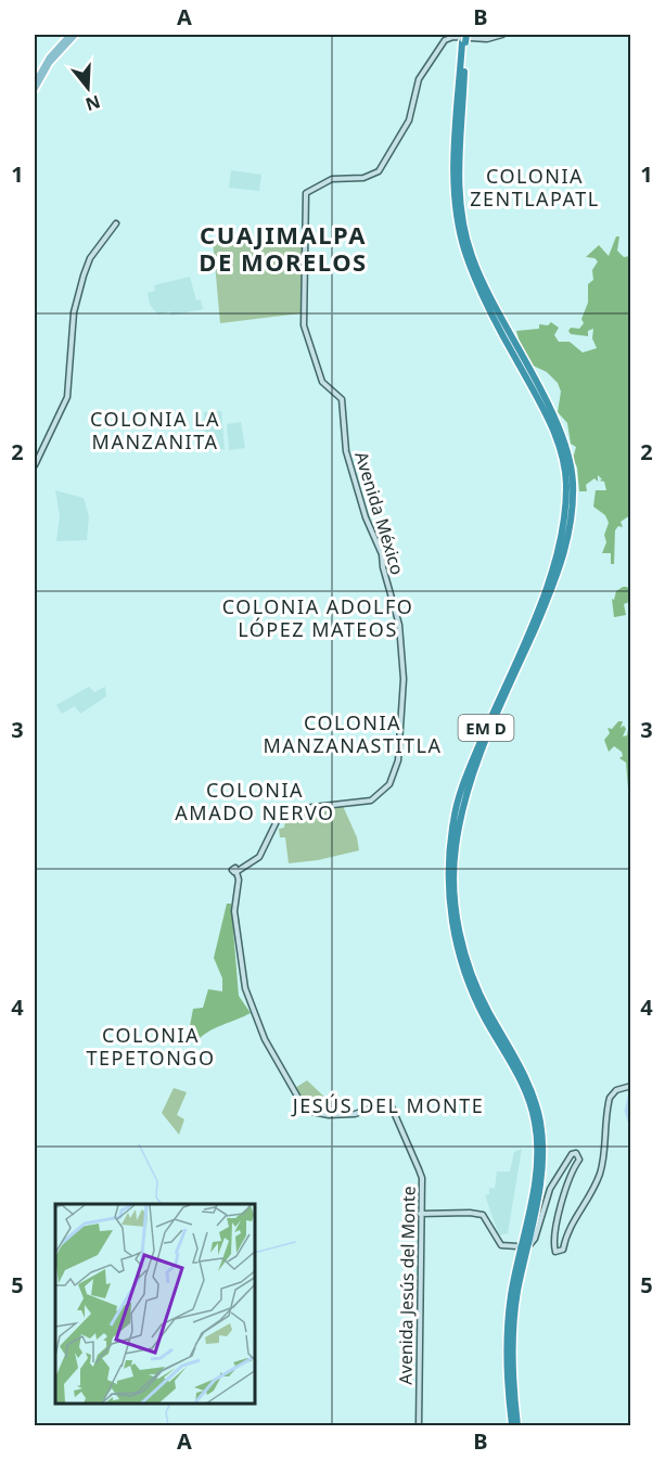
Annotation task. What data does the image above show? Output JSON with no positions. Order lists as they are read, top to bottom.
{
  "streets": {
    "highway": ["EM D"],
    "main road": ["Avenida México", "Avenida Jesús del Monte"]
  },
  "crossings": [
    ["Avenida México", "Avenida Jesús del Monte"]
  ],
  "districts": [
    "COLONIA ZENTLAPATL",
    "CUAJIMALPA DE MORELOS",
    "COLONIA LA MANZANITA",
    "COLONIA ADOLFO LÓPEZ MATEOS",
    "COLONIA MANZANASTITLA",
    "COLONIA AMADO NERVO",
    "COLONIA TEPETONGO",
    "JESÚS DEL MONTE"
  ],
  "north": "bottom",
  "grid": {
    "columns": ["A", "B"],
    "rows": [
      "1",
      "2",
      "3",
      "4",
      "5"
    ]
  }
}
